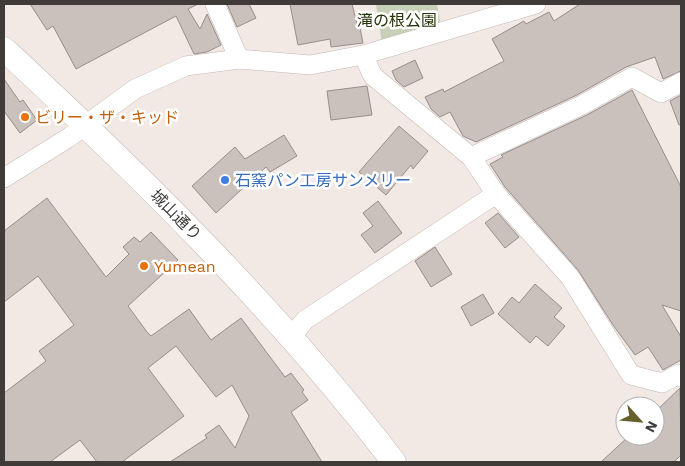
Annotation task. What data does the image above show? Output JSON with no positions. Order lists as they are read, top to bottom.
{
  "streets": {
    "street": ["城山通り"]
  },
  "parks": ["滝の根公園"],
  "places": ["ビリー・ザ・キッド", "石窯パン工房サンメリー", "Yumean"],
  "north": "bottom right"
}
